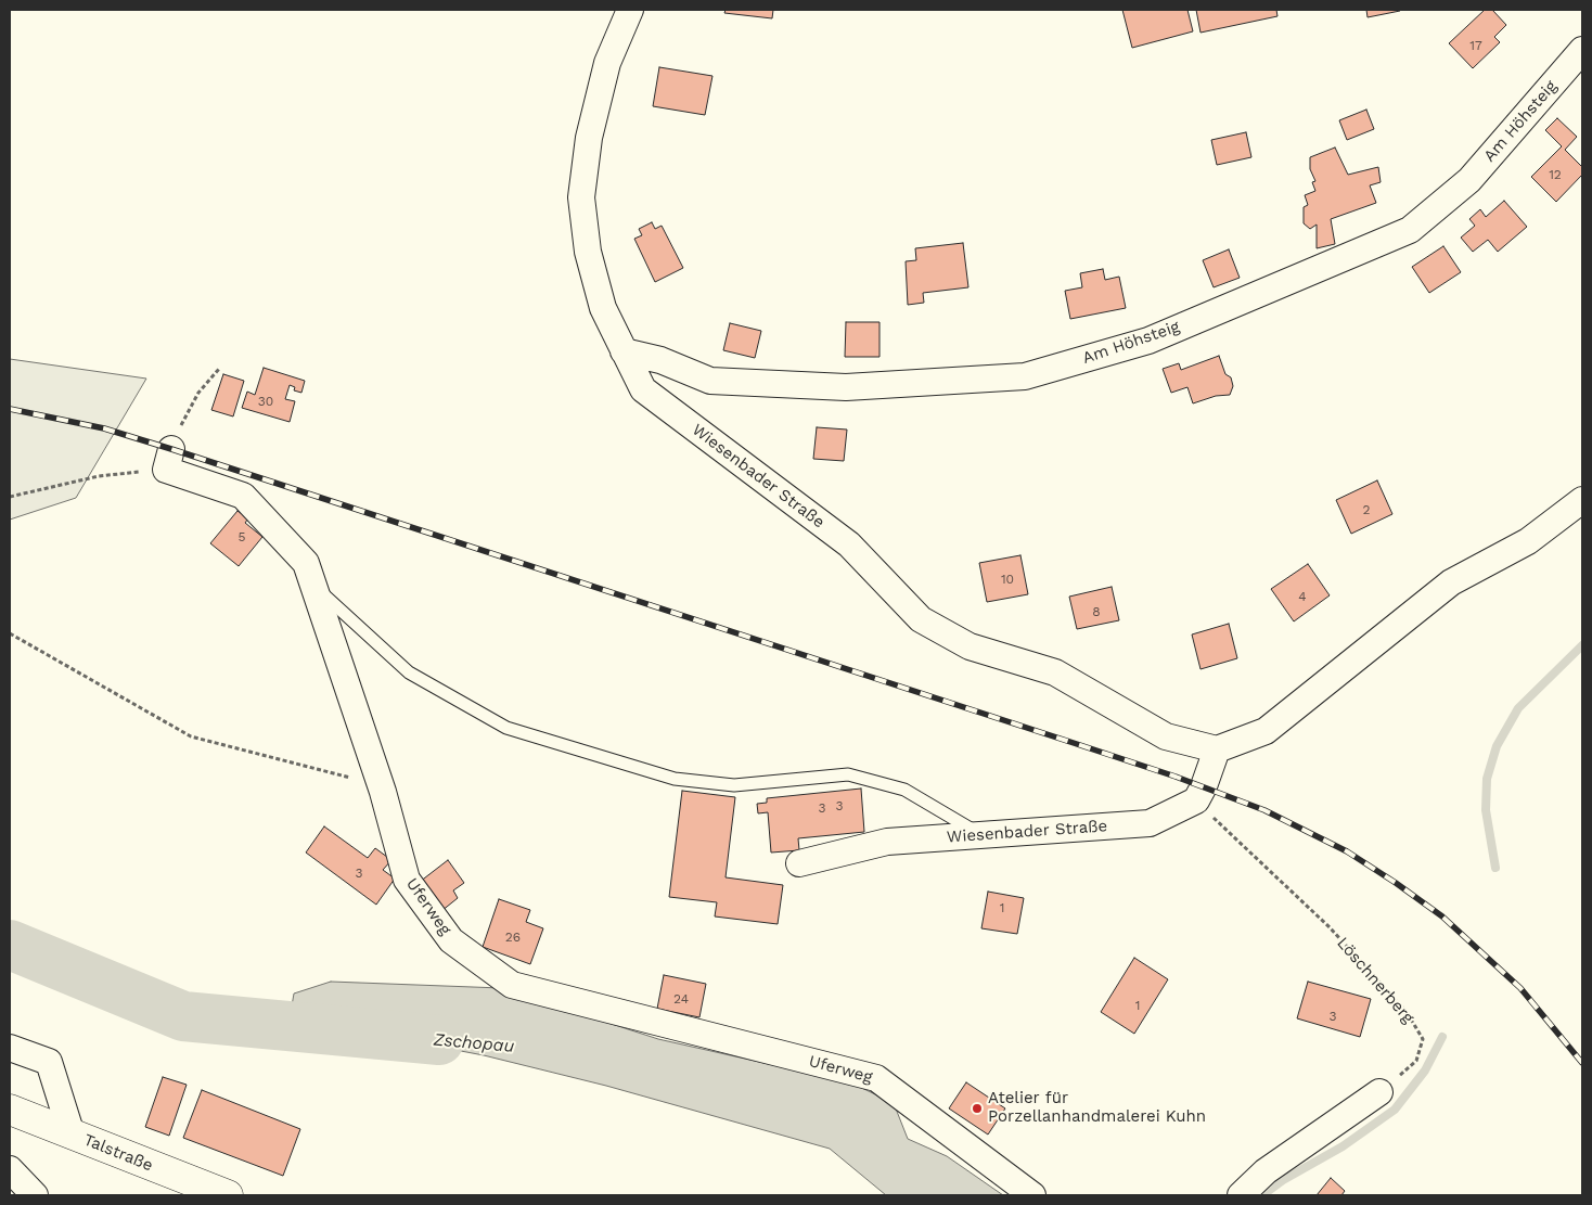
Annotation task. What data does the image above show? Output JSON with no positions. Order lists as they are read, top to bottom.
{
  "streets": {
    "main road": ["Talstraße"],
    "street": ["Am Höhsteig", "Wiesenbader Straße", "Uferweg"],
    "path": ["Löschnerberg"]
  },
  "crossings": [
    ["Am Höhsteig", "Wiesenbader Straße"],
    ["Wiesenbader Straße", "Löschnerberg"]
  ],
  "water": ["Zschopau"],
  "places": ["Atelier für Porzellanhandmalerei Kuhn"],
  "house_numbers": [
    "17",
    "12",
    "30",
    "2",
    "5",
    "10",
    "4",
    "8",
    "3",
    "3",
    "3",
    "1",
    "26",
    "24",
    "1",
    "3"
  ]
}
